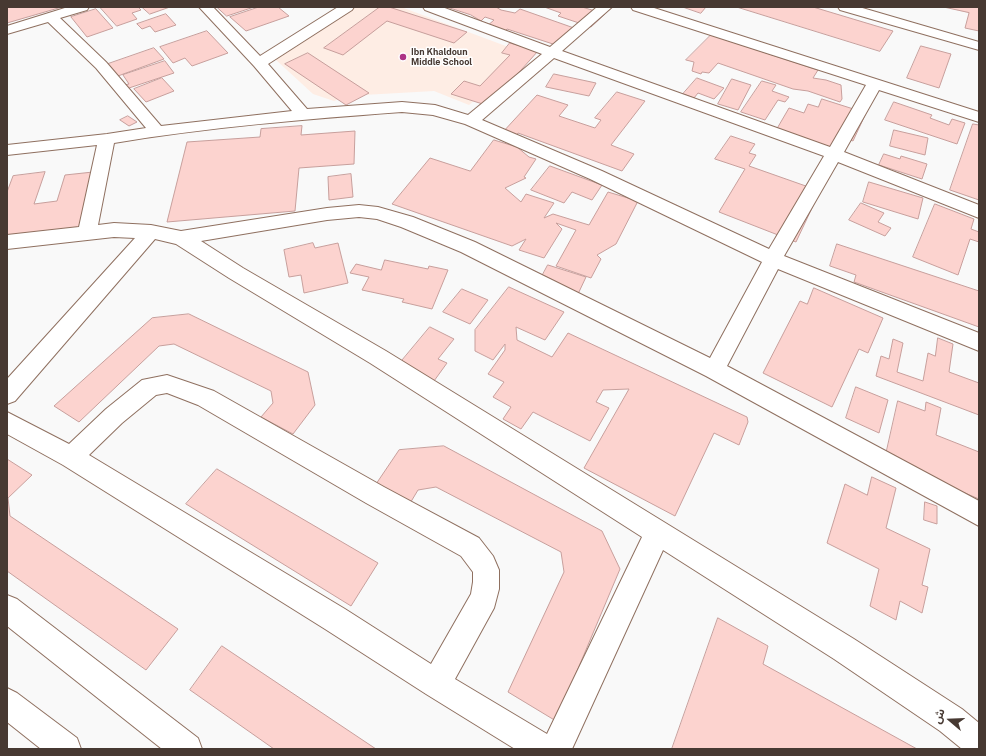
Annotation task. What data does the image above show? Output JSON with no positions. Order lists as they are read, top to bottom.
{
  "places": ["Ibn Khaldoun Middle School"],
  "north": "left"
}
